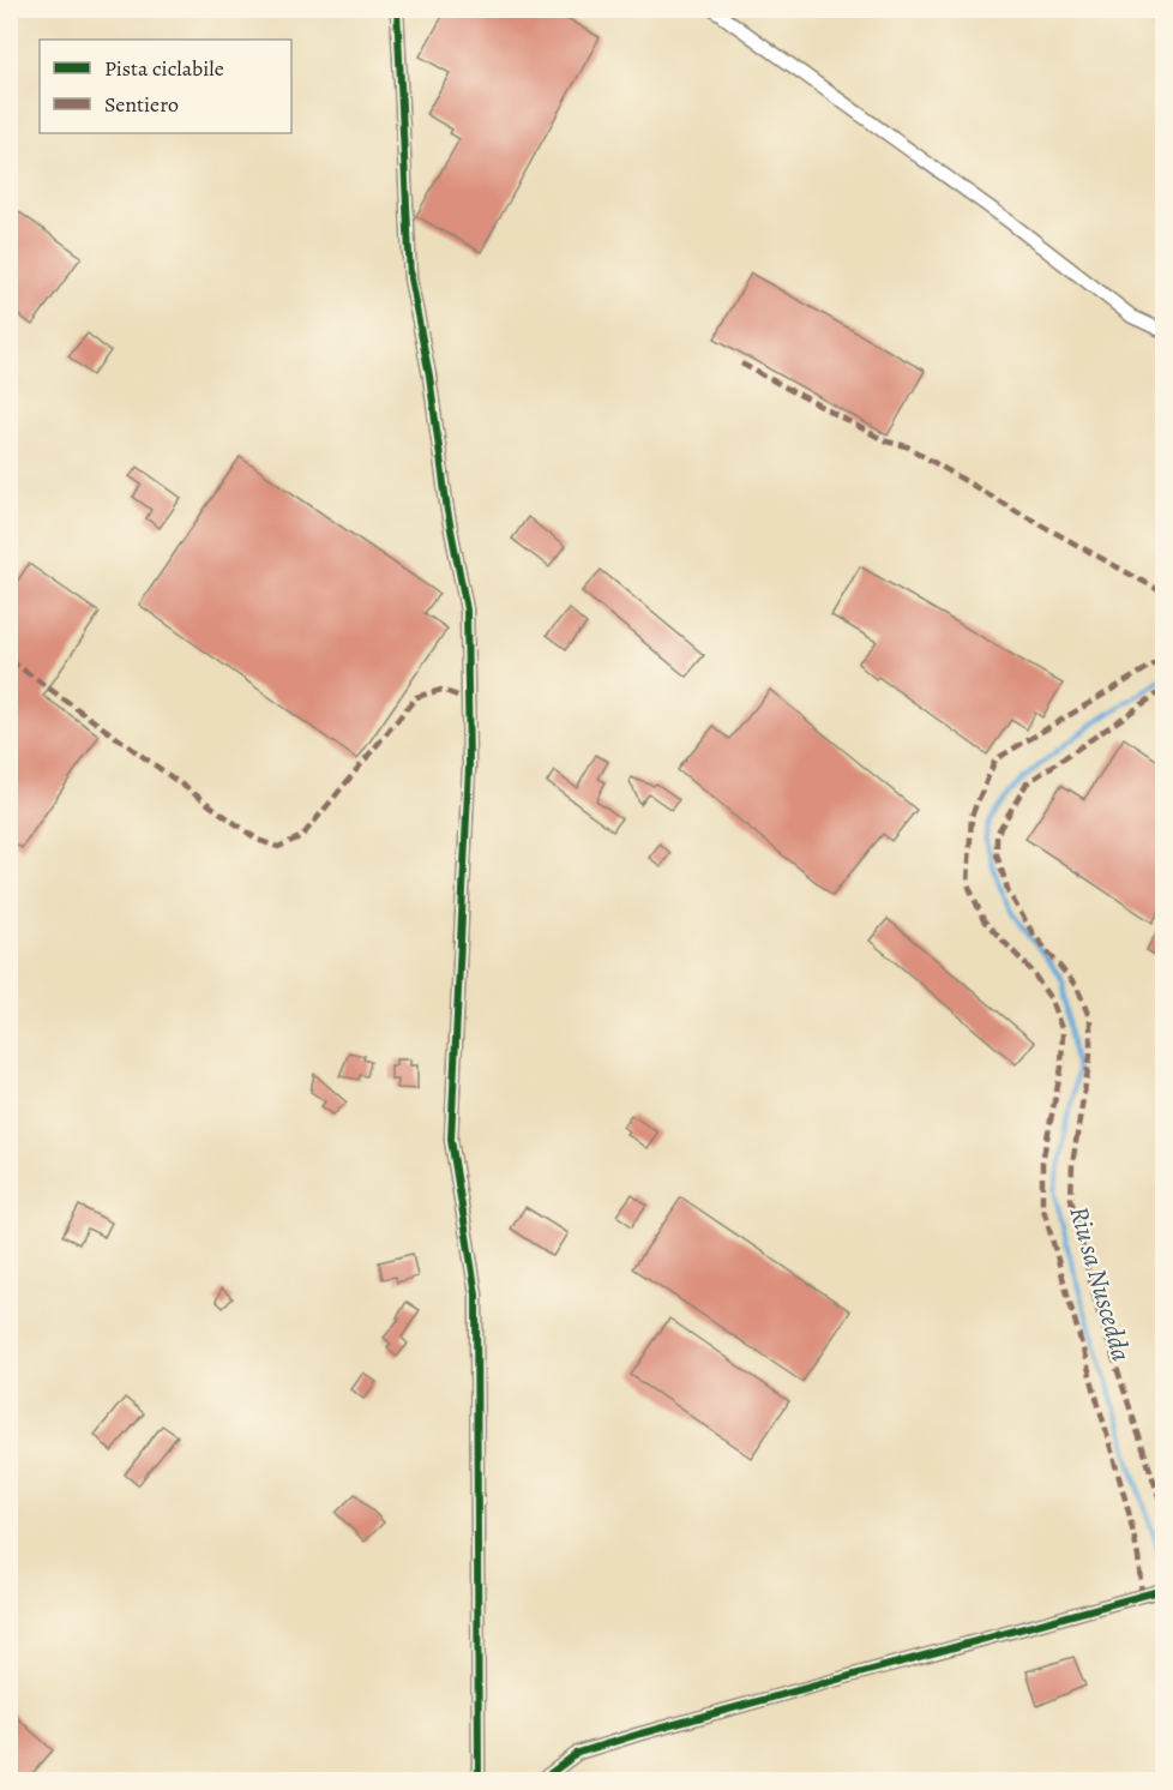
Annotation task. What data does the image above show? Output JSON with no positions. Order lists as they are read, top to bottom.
{
  "water": ["Riu sa Nuscedda"],
  "legend": ["Pista ciclabile", "Sentiero"]
}
